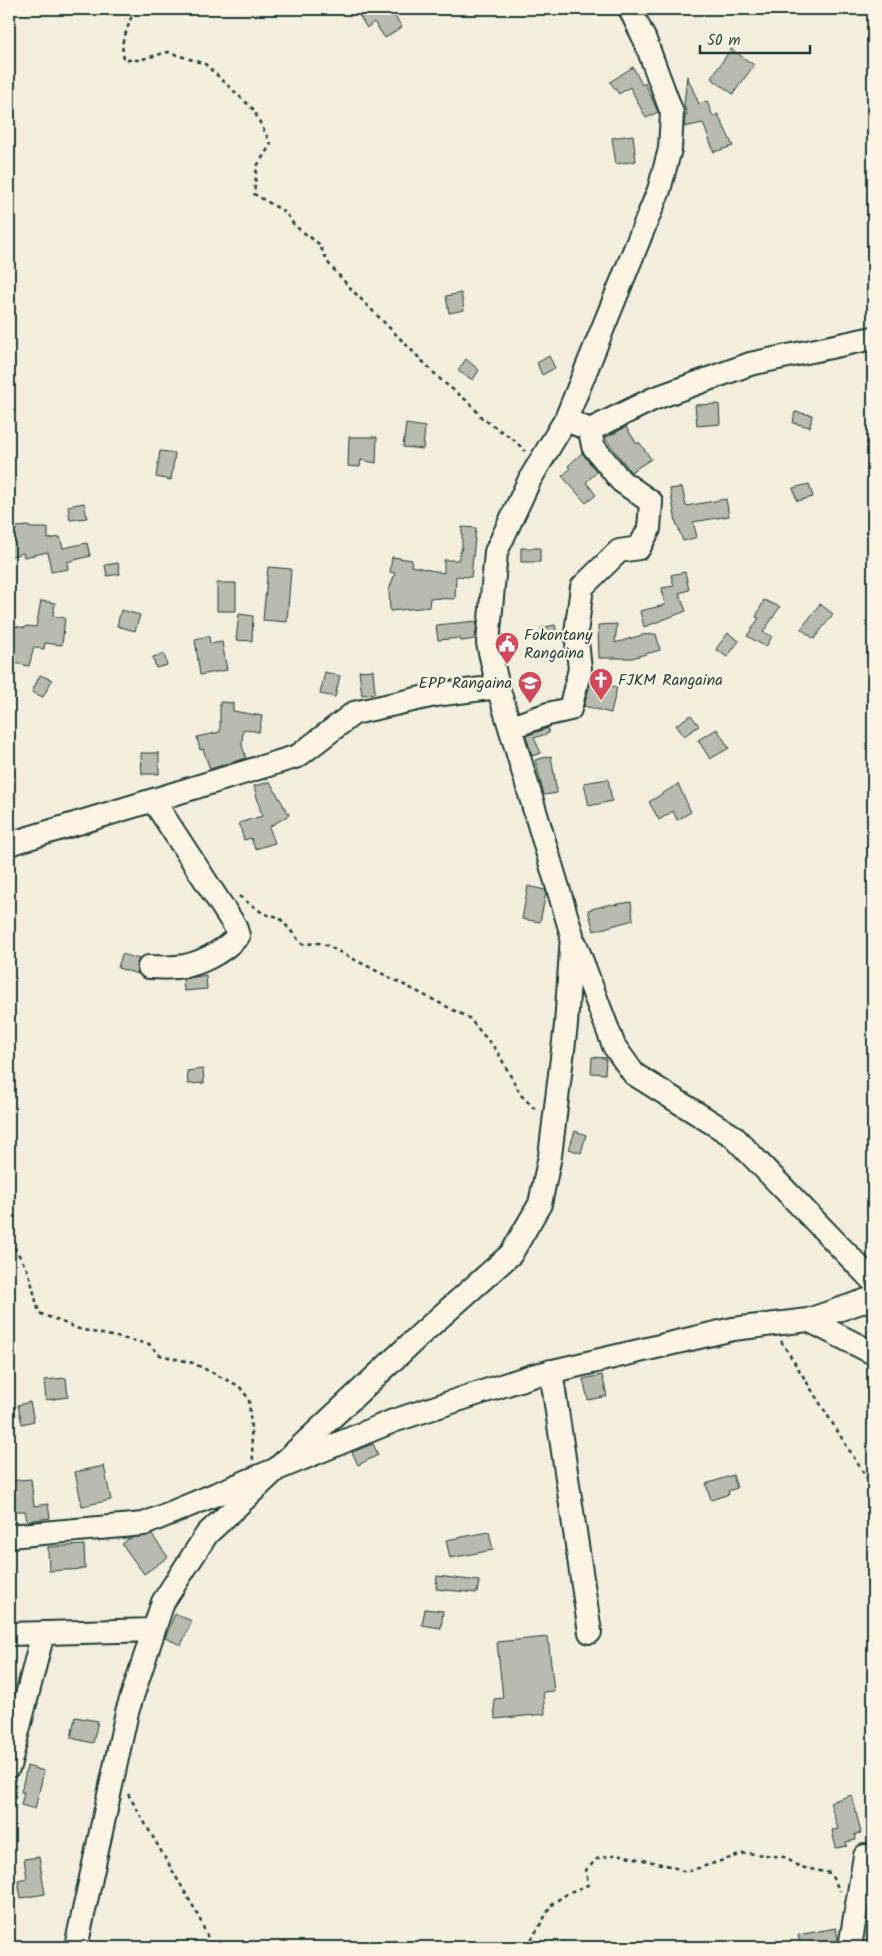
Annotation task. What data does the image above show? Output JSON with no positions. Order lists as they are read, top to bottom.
{
  "places": {
    "public building": ["Fokontany Rangaina"],
    "church": ["FJKM Rangaina"],
    "school or university": ["EPP Rangaina"]
  },
  "scale_bar": "50 m"
}
